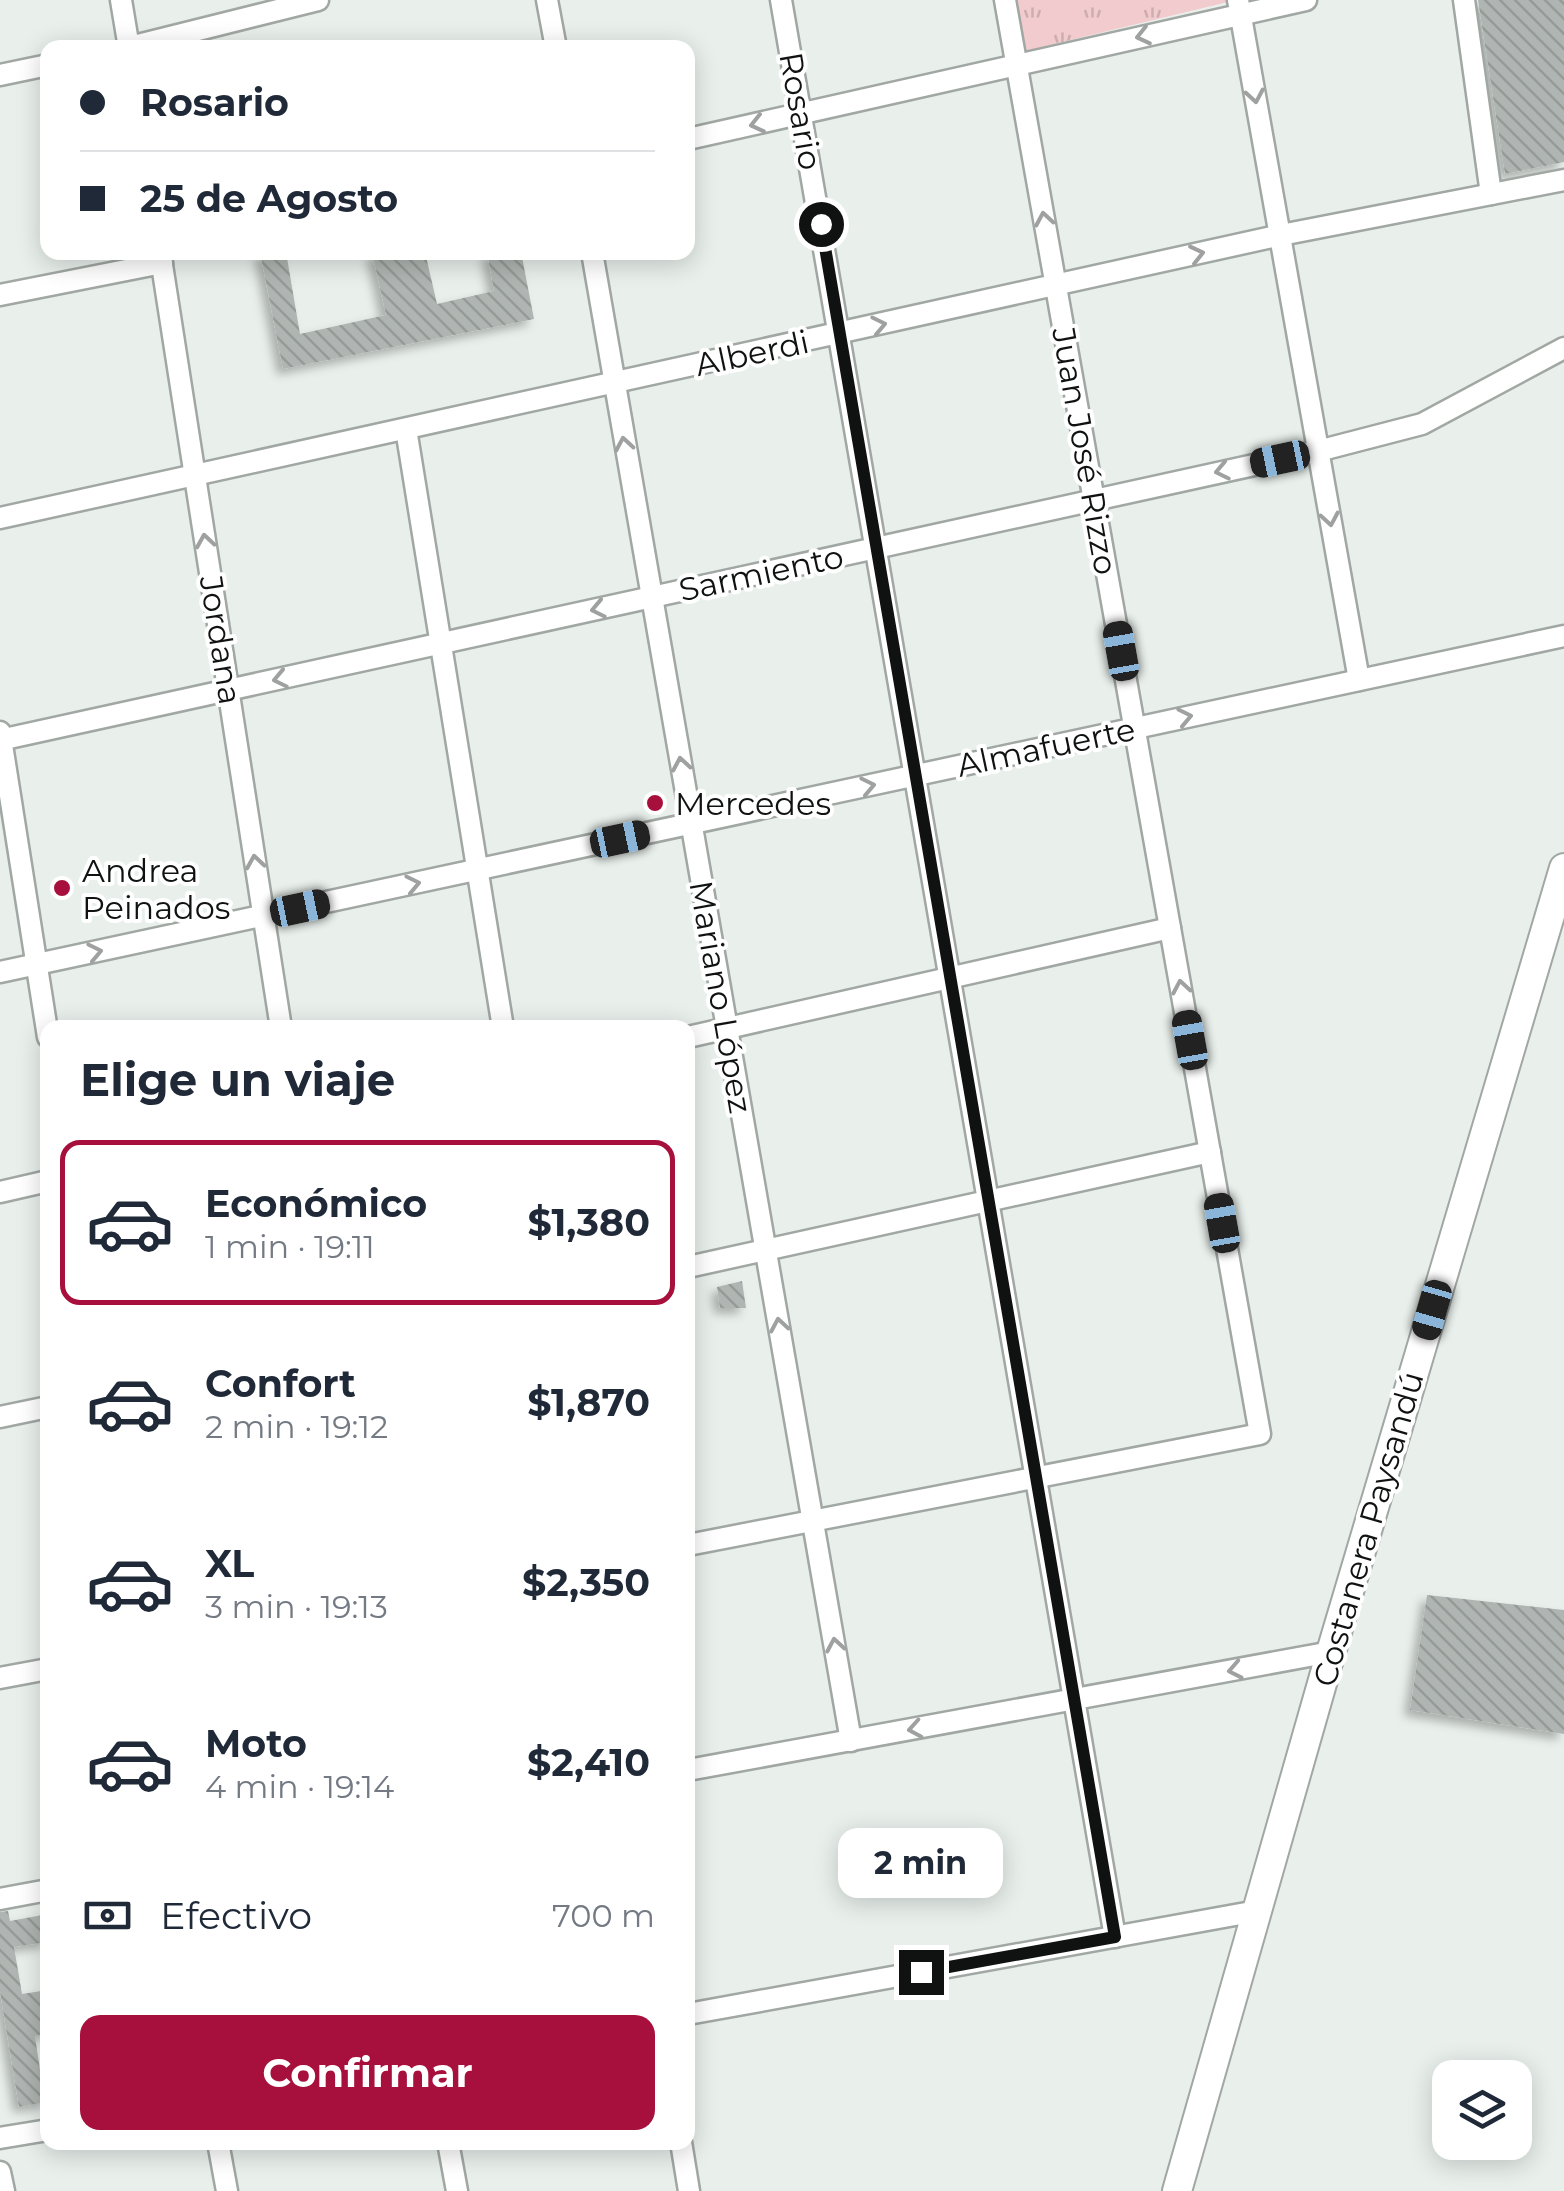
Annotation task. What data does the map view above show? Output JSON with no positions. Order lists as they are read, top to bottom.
{
  "streets": {
    "main road": ["Costanera Paysandú"],
    "street": [
      "Rosario",
      "Alberdi",
      "Juan José Rizzo",
      "Sarmiento",
      "Jordana",
      "Almafuerte",
      "Mariano López"
    ]
  },
  "crossings": [
    ["Rosario", "Alberdi"],
    ["Rosario", "Juan José Rizzo"],
    ["Rosario", "Sarmiento"],
    ["Rosario", "Almafuerte"],
    ["Alberdi", "Juan José Rizzo"],
    ["Alberdi", "Jordana"],
    ["Alberdi", "Mariano López"],
    ["Juan José Rizzo", "Sarmiento"],
    ["Juan José Rizzo", "Almafuerte"],
    ["Sarmiento", "Jordana"],
    ["Sarmiento", "Mariano López"],
    ["Jordana", "Almafuerte"],
    ["Almafuerte", "Mariano López"]
  ],
  "one_way": [
    "Sarmiento",
    "Jordana",
    "Almafuerte",
    "Mariano López"
  ],
  "places": ["Mercedes", "Andrea Peinados"],
  "page": {
    "banner": ["Rosario", "25 de Agosto"],
    "heading": "Elige un viaje",
    "list": [
      {
        "name": "Económico",
        "note": "1 min · 19:11",
        "value": "$1,380"
      },
      {
        "name": "Confort",
        "note": "2 min · 19:12",
        "value": "$1,870"
      },
      {
        "name": "XL",
        "note": "3 min · 19:13",
        "value": "$2,350"
      },
      {
        "name": "Moto",
        "note": "4 min · 19:14",
        "value": "$2,410"
      }
    ],
    "bubble": "2 min",
    "pay": ["Efectivo", "700 m"],
    "buttons": "Confirmar"
  }
}
